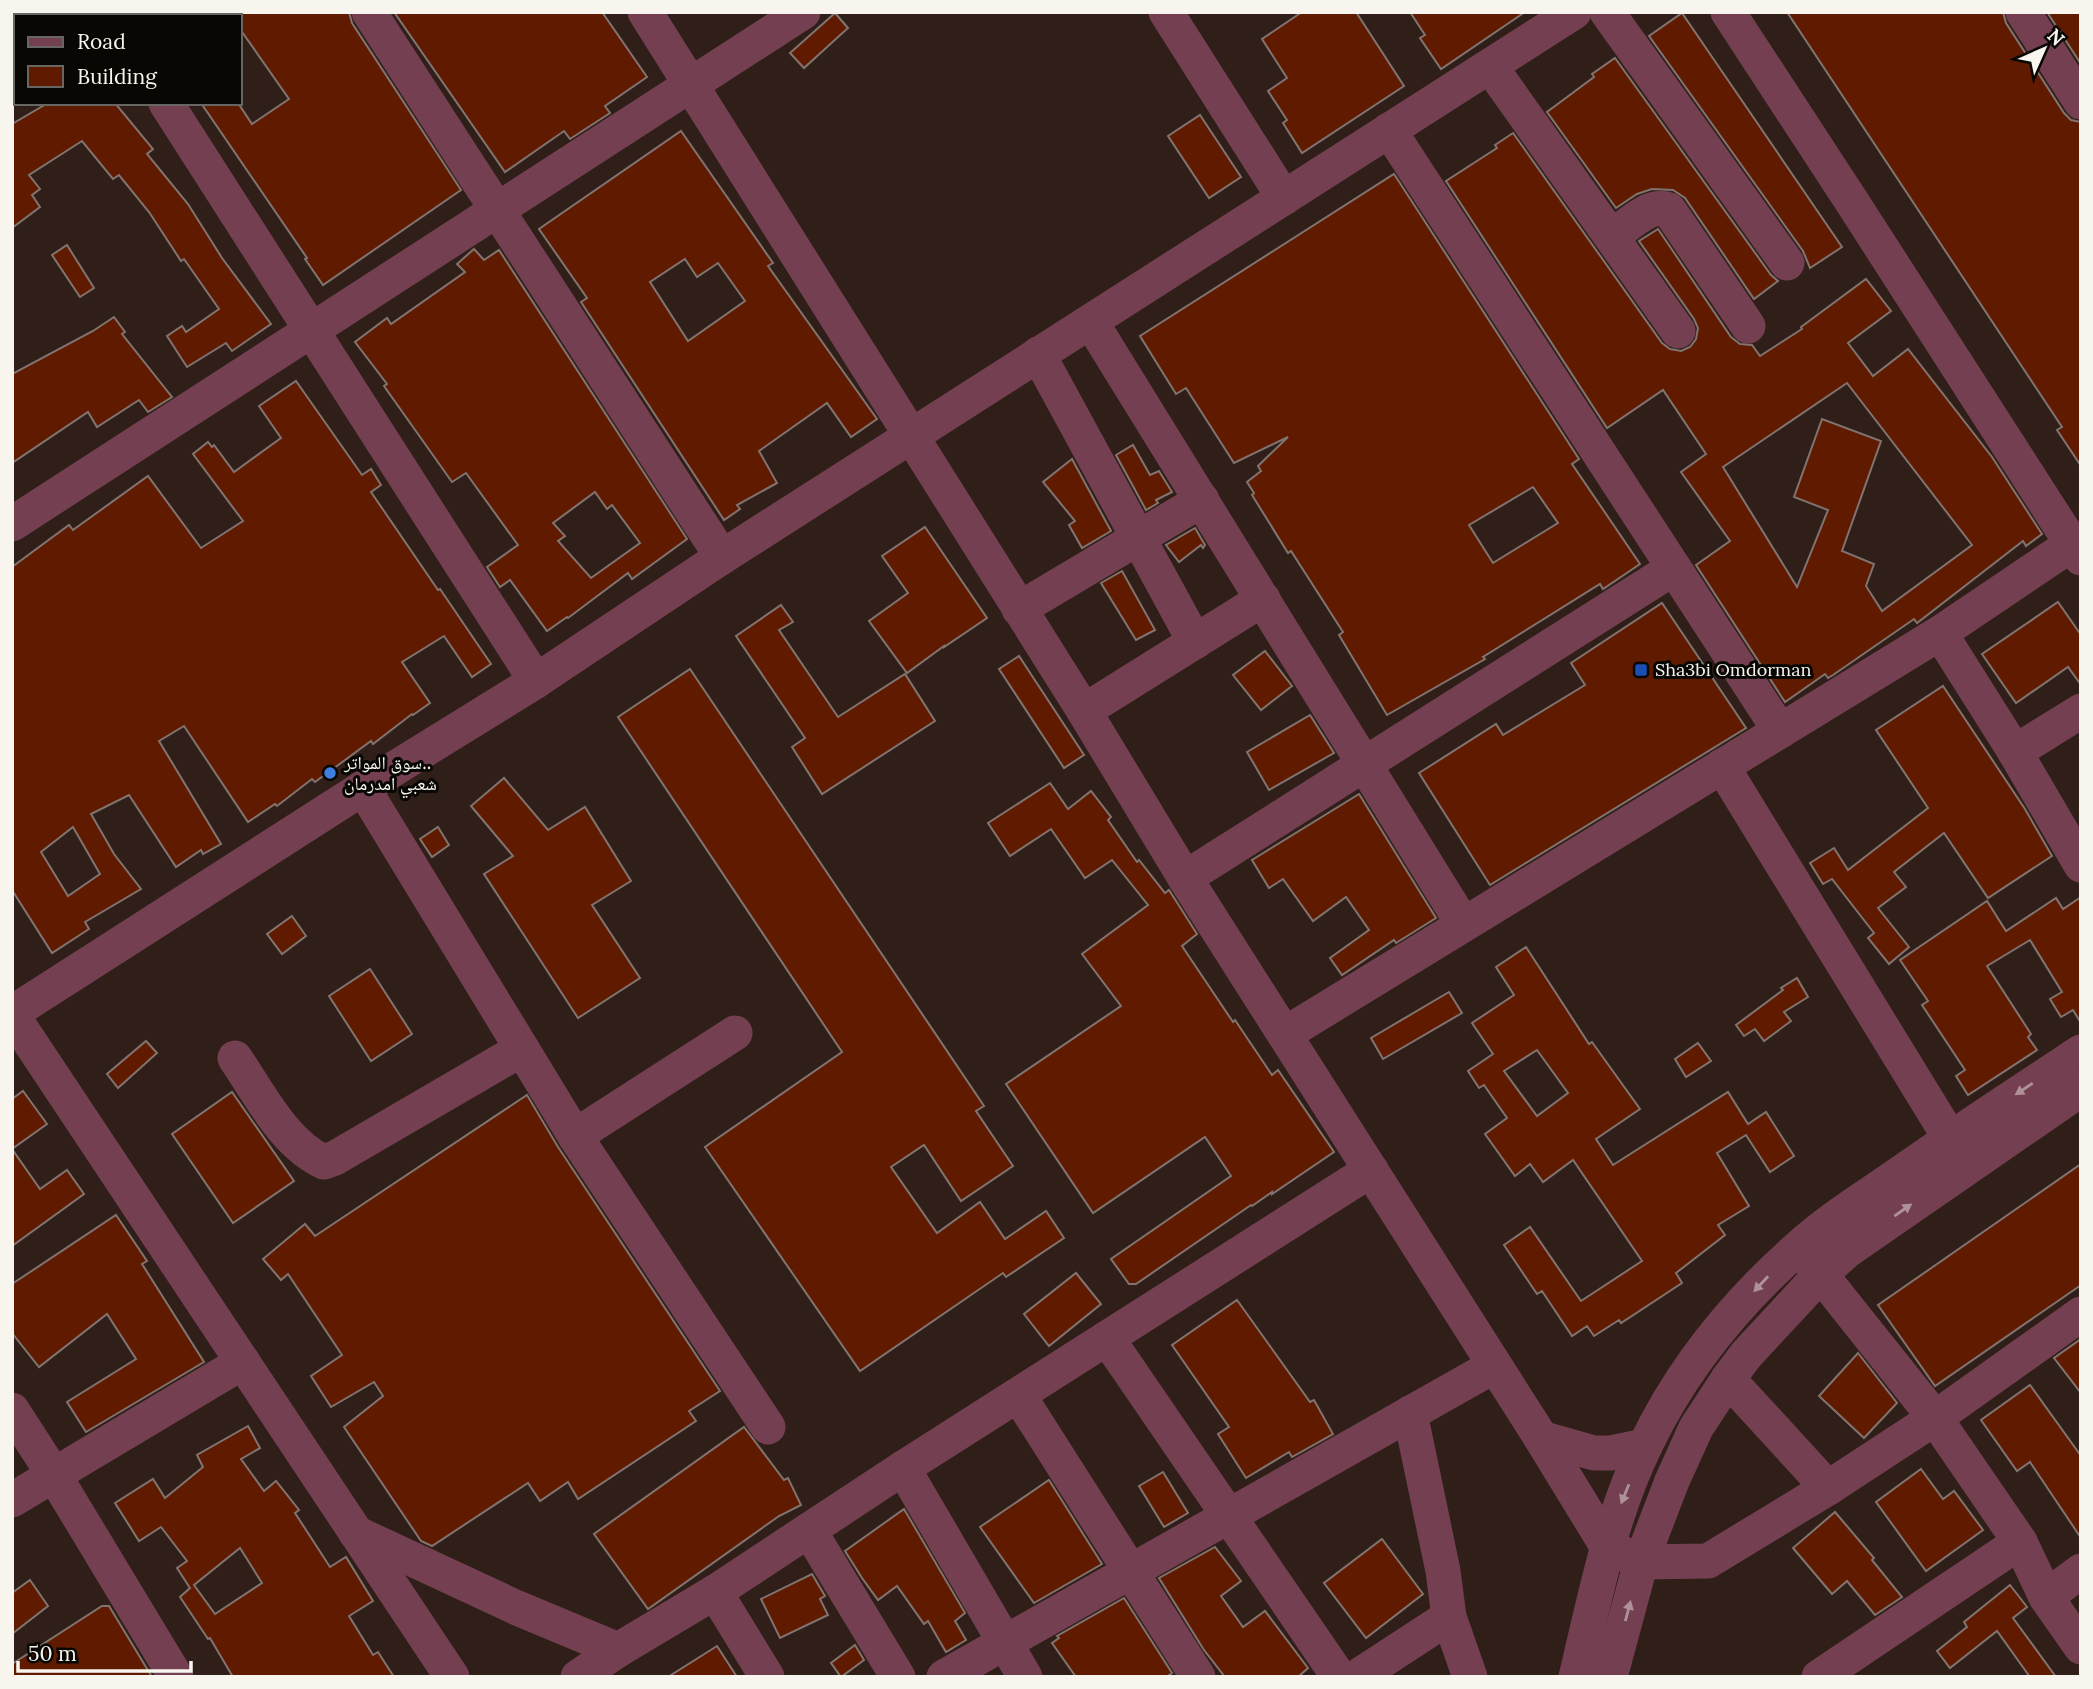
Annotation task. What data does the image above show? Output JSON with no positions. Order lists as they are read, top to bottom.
{
  "places": {
    "transit": ["Sha3bi Omdorman"],
    "other": ["سوق المواتر.. شعبي امدرمان"]
  },
  "legend": ["Road", "Building"],
  "scale_bar": "50 m",
  "north": "top right"
}
